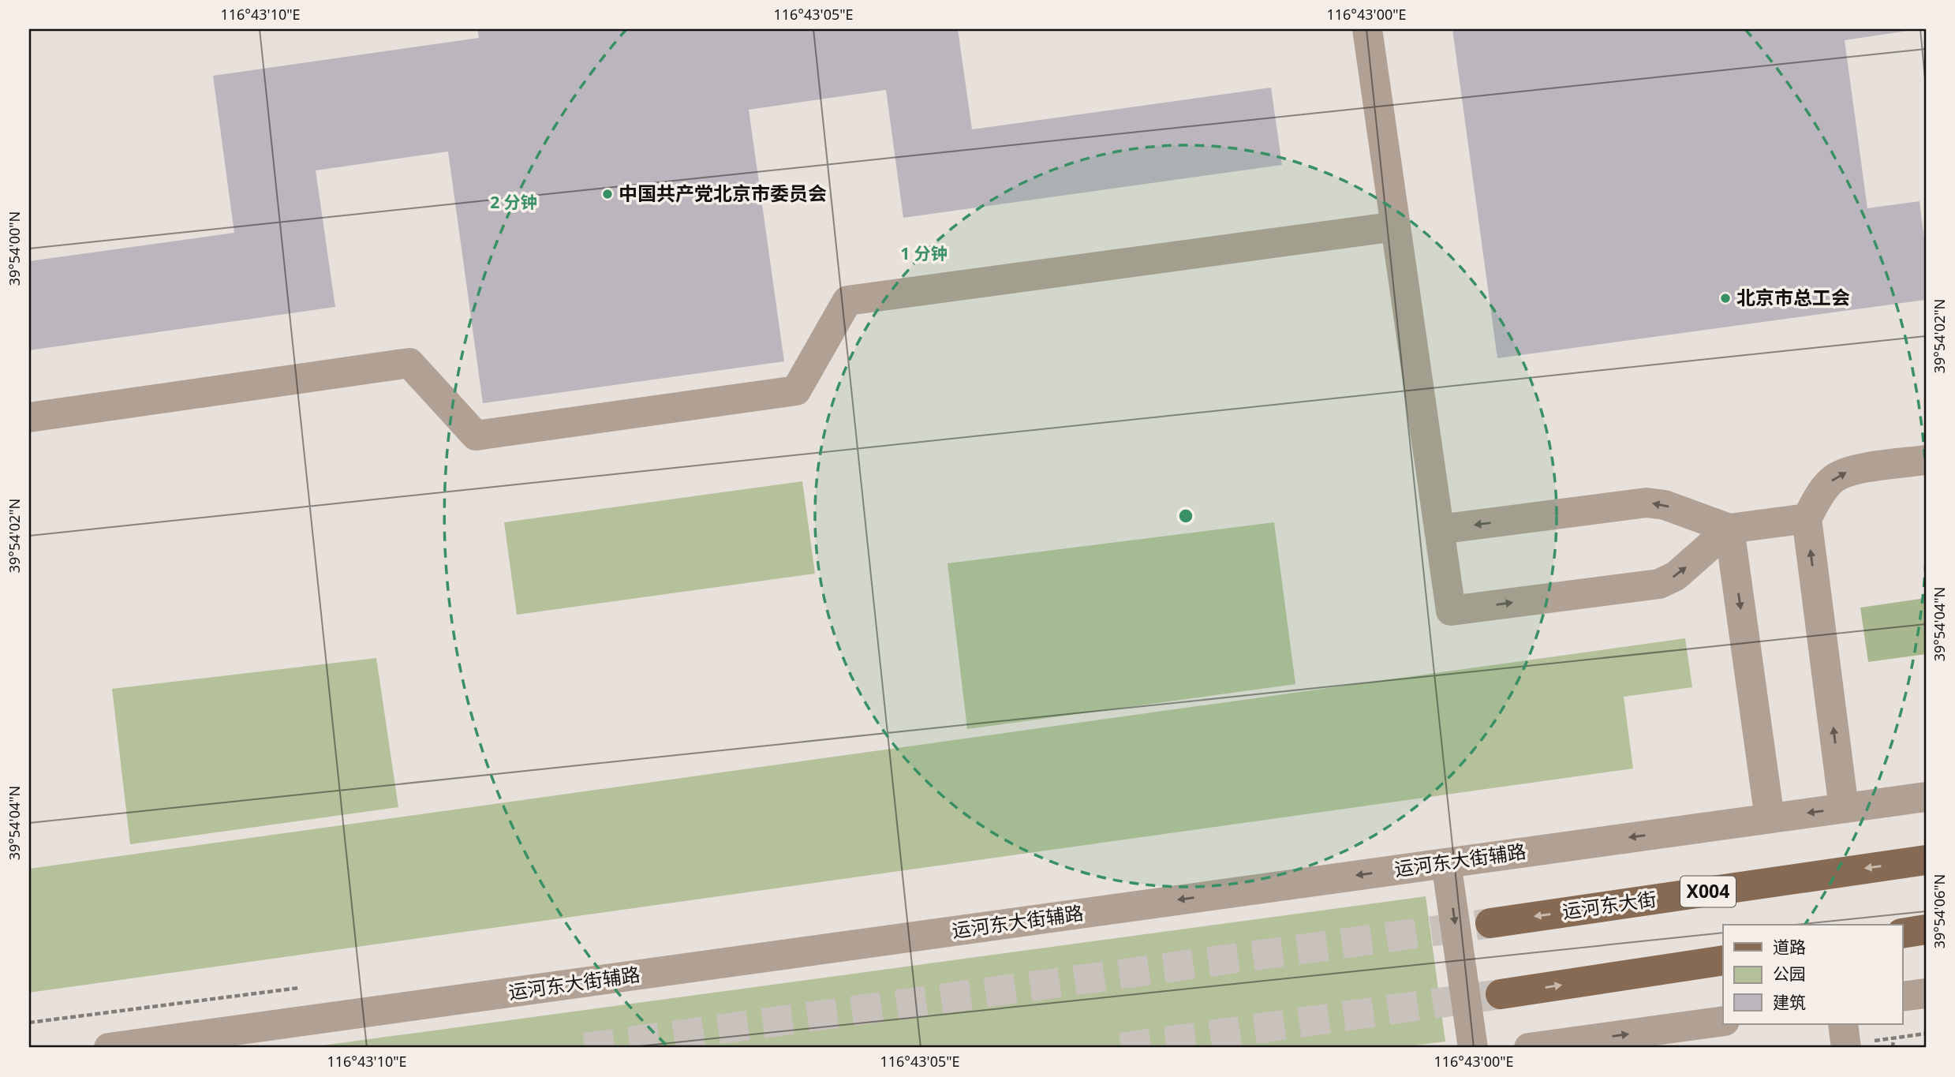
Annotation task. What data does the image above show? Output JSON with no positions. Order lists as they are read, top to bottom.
{
  "streets": {
    "main road": ["X004", "运河东大街"],
    "street": ["运河东大街辅路"]
  },
  "one_way": ["运河东大街辅路"],
  "places": ["中国共产党北京市委员会", "北京市总工会"],
  "legend": ["道路", "公园", "建筑"],
  "coordinates": [
    "116°43'10\"E",
    "116°43'05\"E",
    "116°43'00\"E",
    "39°54'00\"N",
    "39°54'02\"N",
    "39°54'04\"N",
    "39°54'06\"N"
  ],
  "rings": ["2 分钟", "1 分钟"]
}
